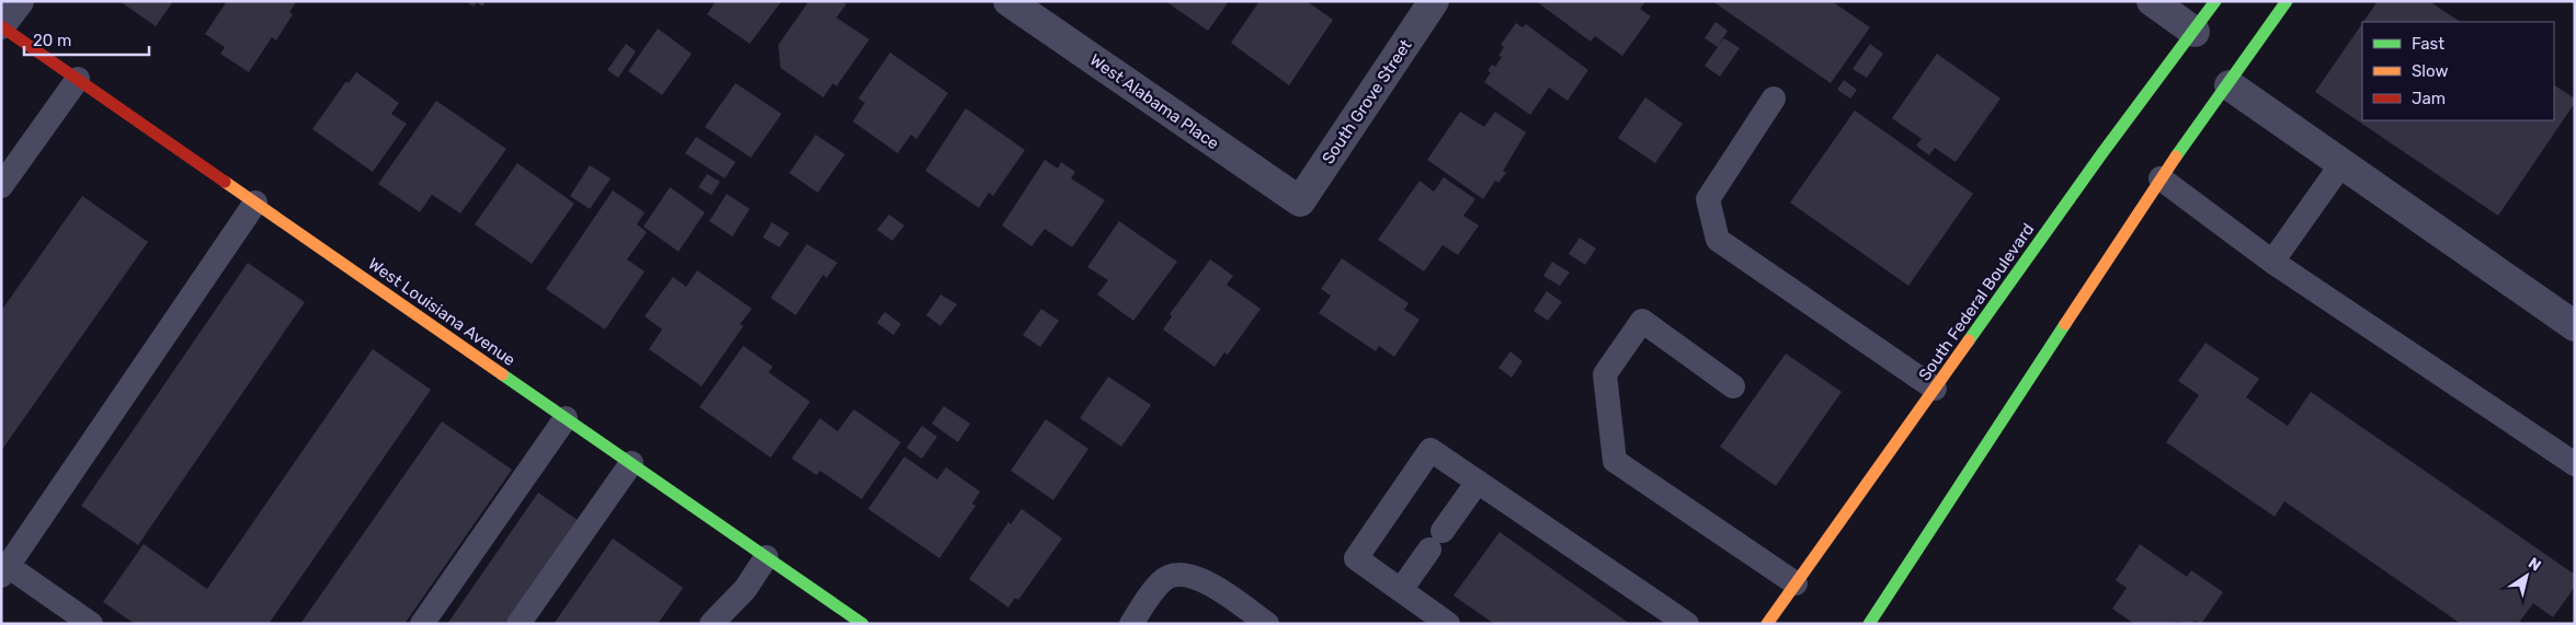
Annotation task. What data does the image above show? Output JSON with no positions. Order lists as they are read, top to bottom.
{
  "streets": {
    "main road": ["South Federal Boulevard", "West Louisiana Avenue"],
    "street": ["West Alabama Place", "South Grove Street"]
  },
  "crossings": [
    ["West Alabama Place", "South Grove Street"]
  ],
  "legend": ["Fast", "Slow", "Jam"],
  "scale_bar": "20 m",
  "north": "top right"
}
